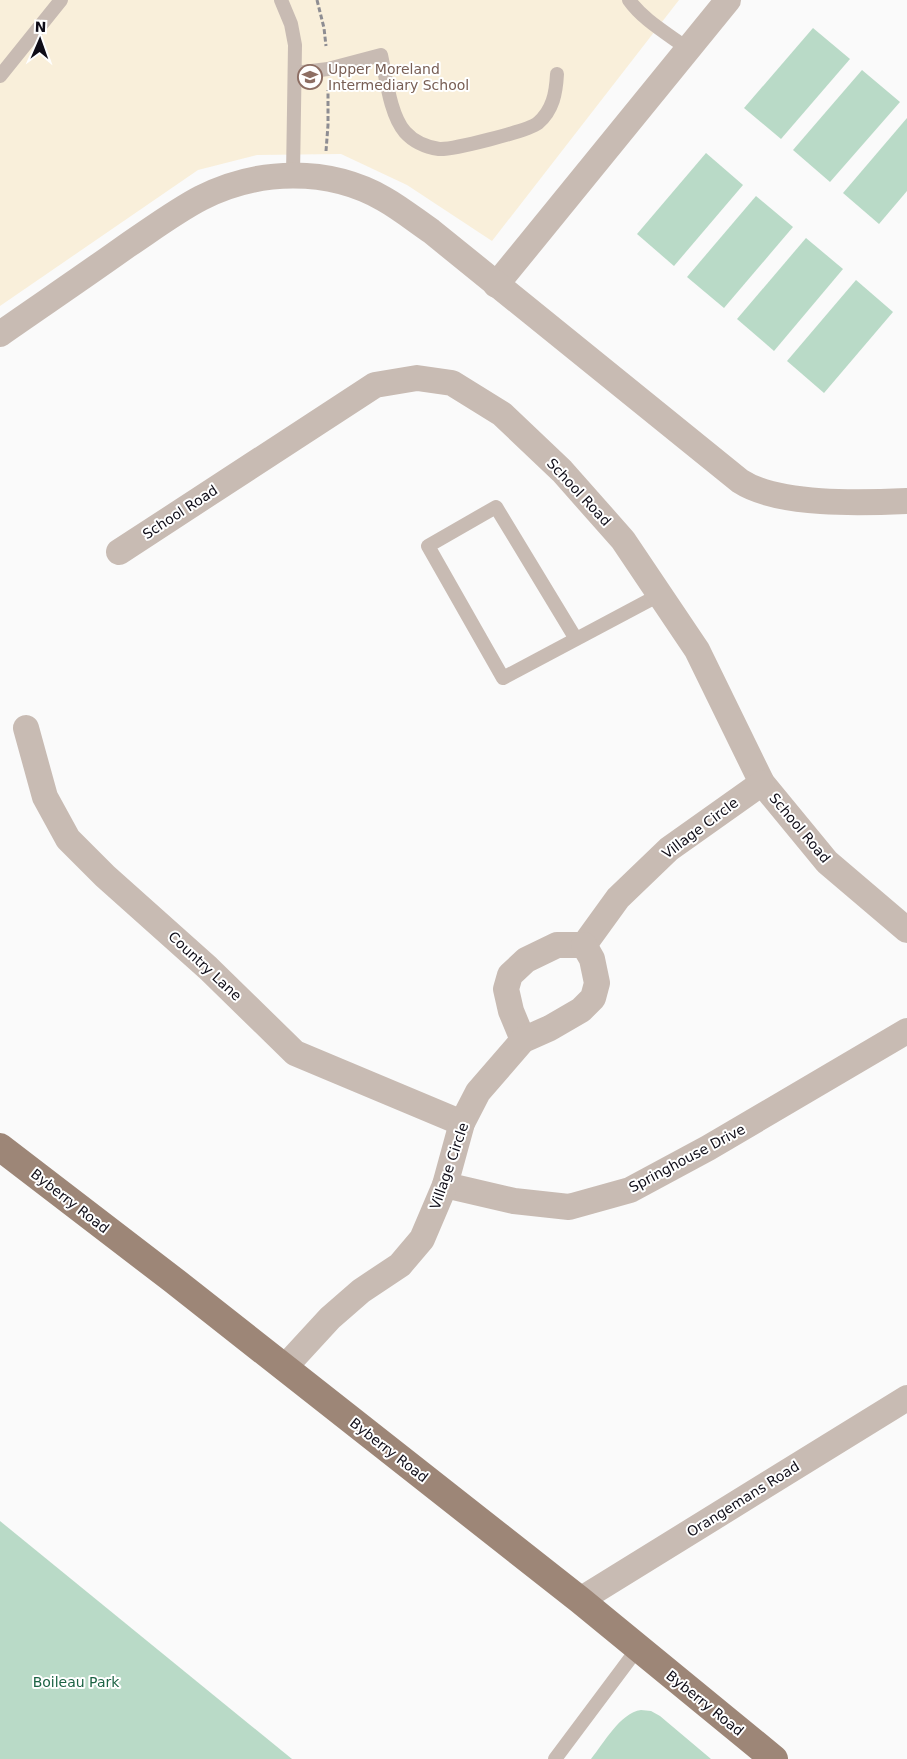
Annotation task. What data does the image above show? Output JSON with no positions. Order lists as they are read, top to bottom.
{
  "streets": {
    "main road": ["Byberry Road"],
    "street": [
      "School Road",
      "Village Circle",
      "Country Lane",
      "Springhouse Drive",
      "Orangemans Road"
    ]
  },
  "crossings": [
    ["School Road", "Village Circle"],
    ["Village Circle", "Country Lane"],
    ["Village Circle", "Springhouse Drive"],
    ["Village Circle", "Byberry Road"],
    ["Byberry Road", "Orangemans Road"]
  ],
  "parks": ["Boileau Park"],
  "places": {
    "school or university": ["Upper Moreland Intermediary School"]
  },
  "north": "top"
}
